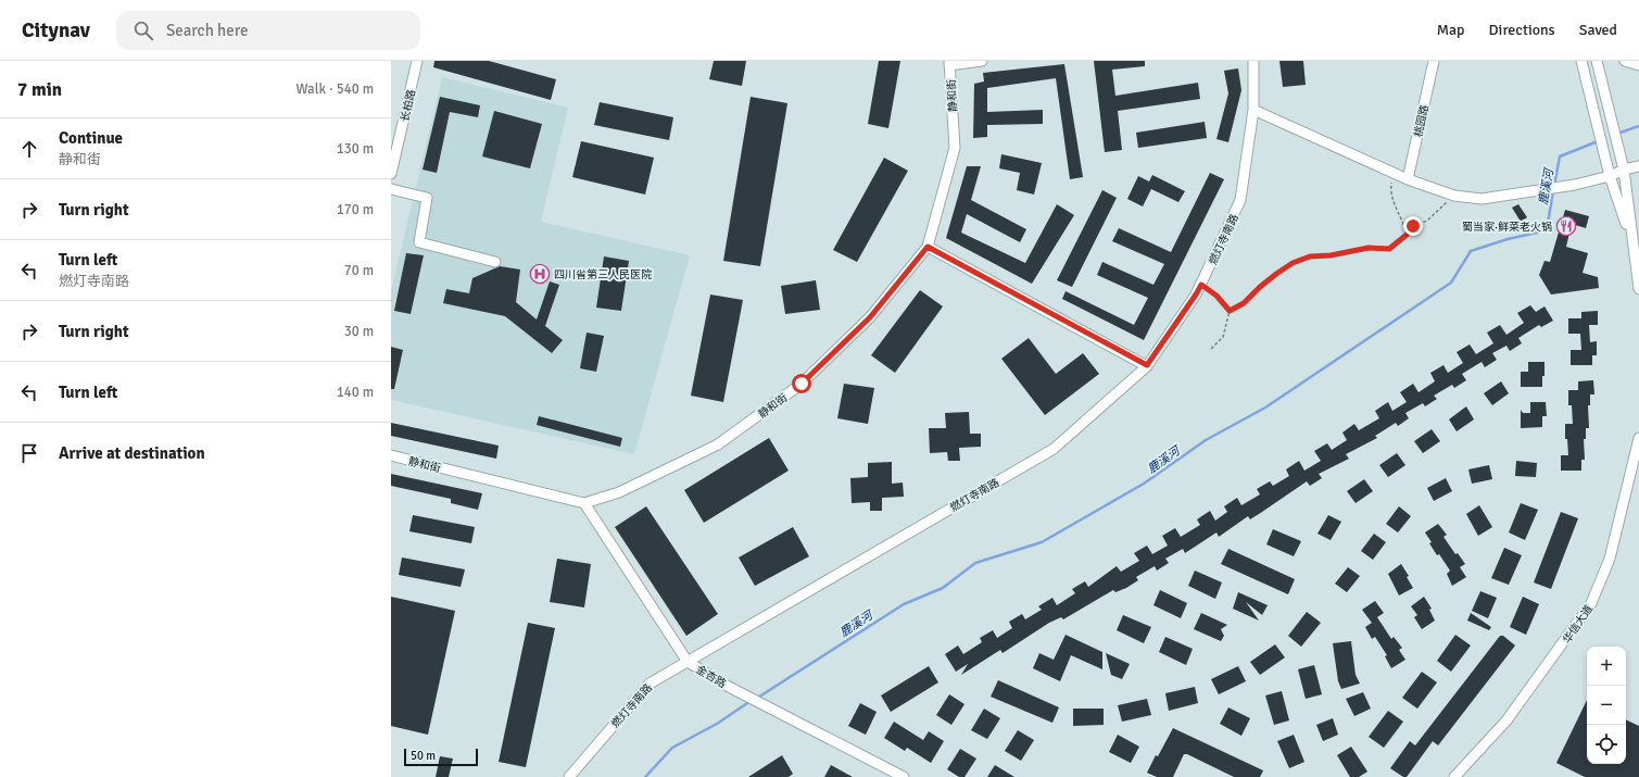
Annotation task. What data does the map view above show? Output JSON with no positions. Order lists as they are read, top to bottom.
{
  "streets": {
    "street": [
      "静和街",
      "长柏路",
      "桃园路",
      "燃灯寺南路",
      "华信大道",
      "金杏路"
    ]
  },
  "crossings": [
    ["静和街", "金杏路"],
    ["燃灯寺南路", "金杏路"]
  ],
  "water": ["鹿溪河"],
  "places": {
    "restaurant": ["蜀当家·鲜菜老火锅"],
    "hospital": ["四川省第三人民医院"]
  },
  "scale_bar": "50 m",
  "page": {
    "header": "Citynav",
    "search": "Search here",
    "nav": ["Map", "Directions", "Saved"],
    "heading": ["7 min", "Walk · 540 m"],
    "list": [
      ["Continue", "静和街", "130 m"],
      ["Turn right", "170 m"],
      ["Turn left", "燃灯寺南路", "70 m"],
      ["Turn right", "30 m"],
      ["Turn left", "140 m"],
      "Arrive at destination"
    ],
    "map_buttons": ["+", "−"],
    "scale": "50 m"
  }
}
